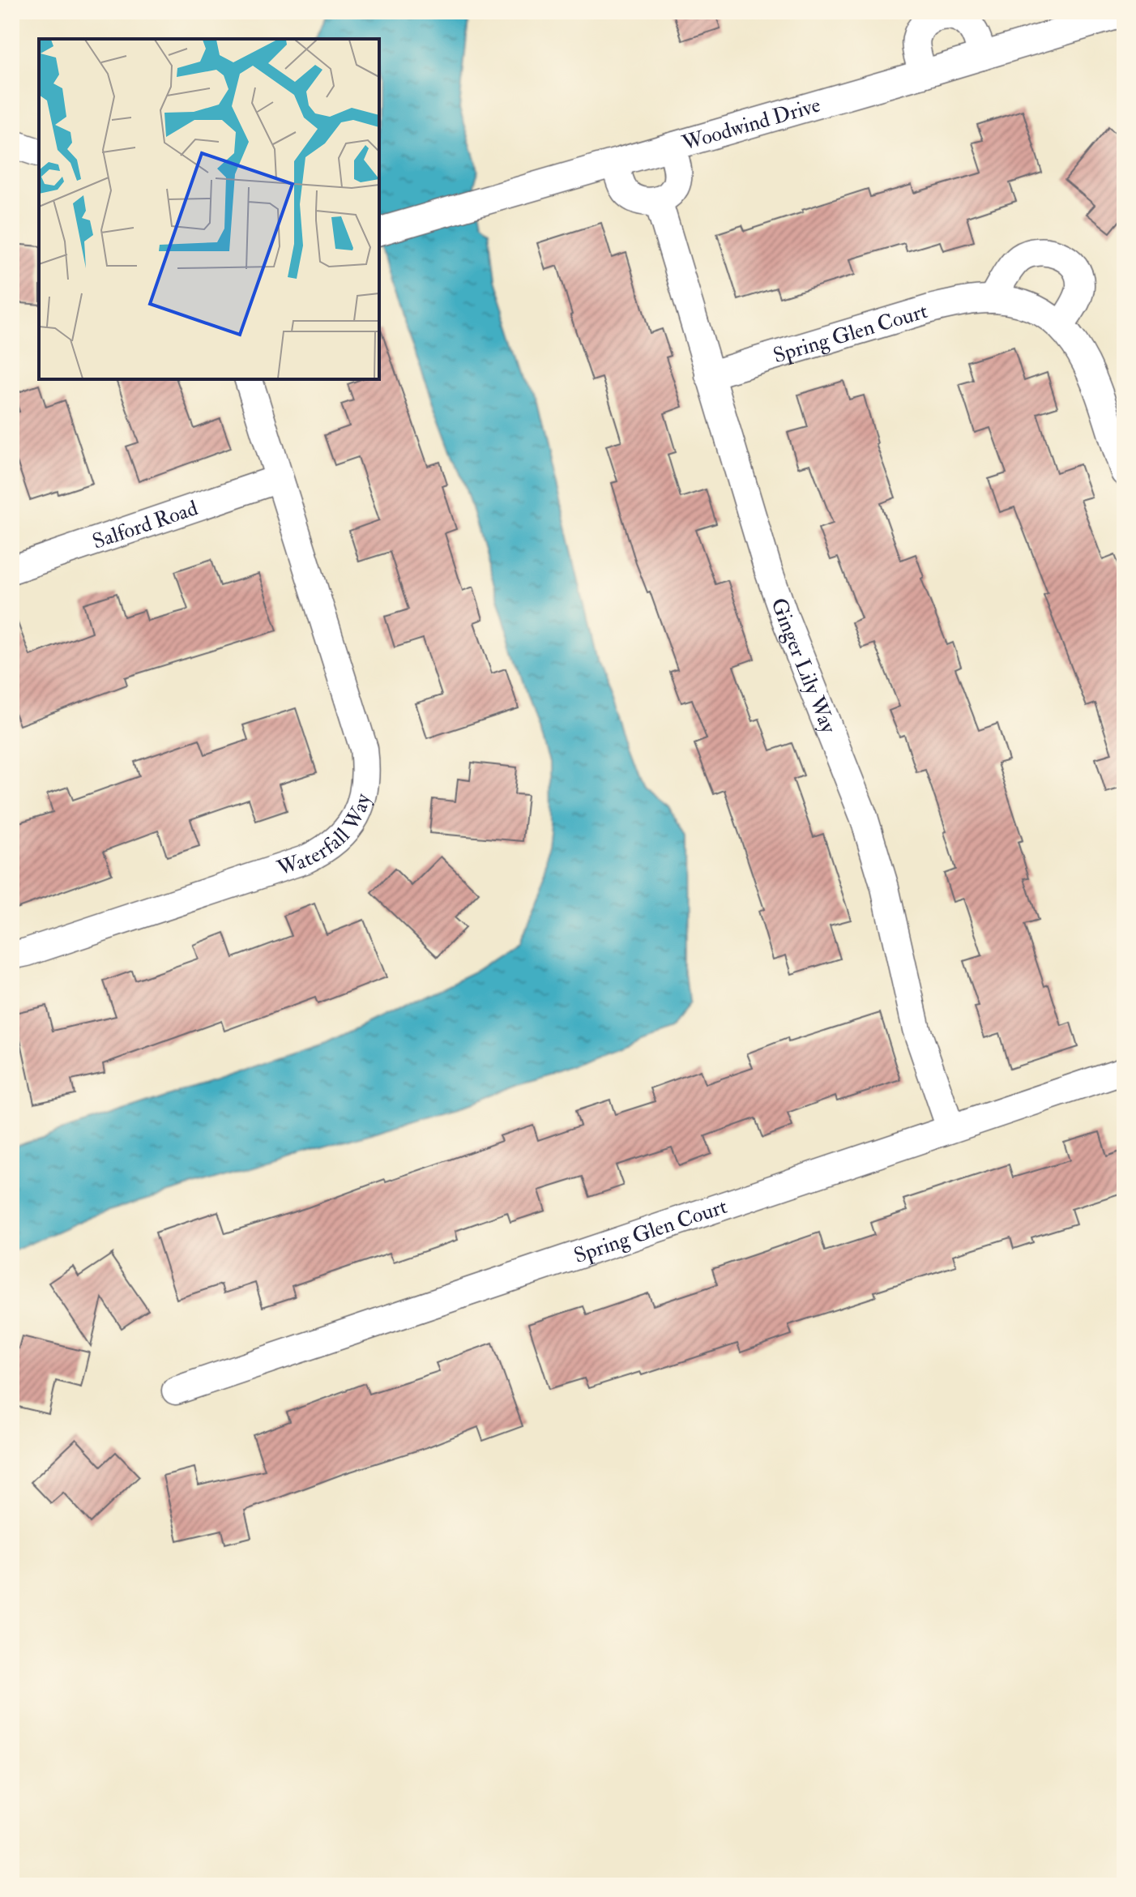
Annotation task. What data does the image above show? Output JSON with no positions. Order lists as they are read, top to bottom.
{
  "streets": {
    "street": [
      "Woodwind Drive",
      "Spring Glen Court",
      "Salford Road",
      "Ginger Lily Way",
      "Waterfall Way"
    ]
  },
  "crossings": [
    ["Spring Glen Court", "Ginger Lily Way"],
    ["Salford Road", "Waterfall Way"]
  ]
}
